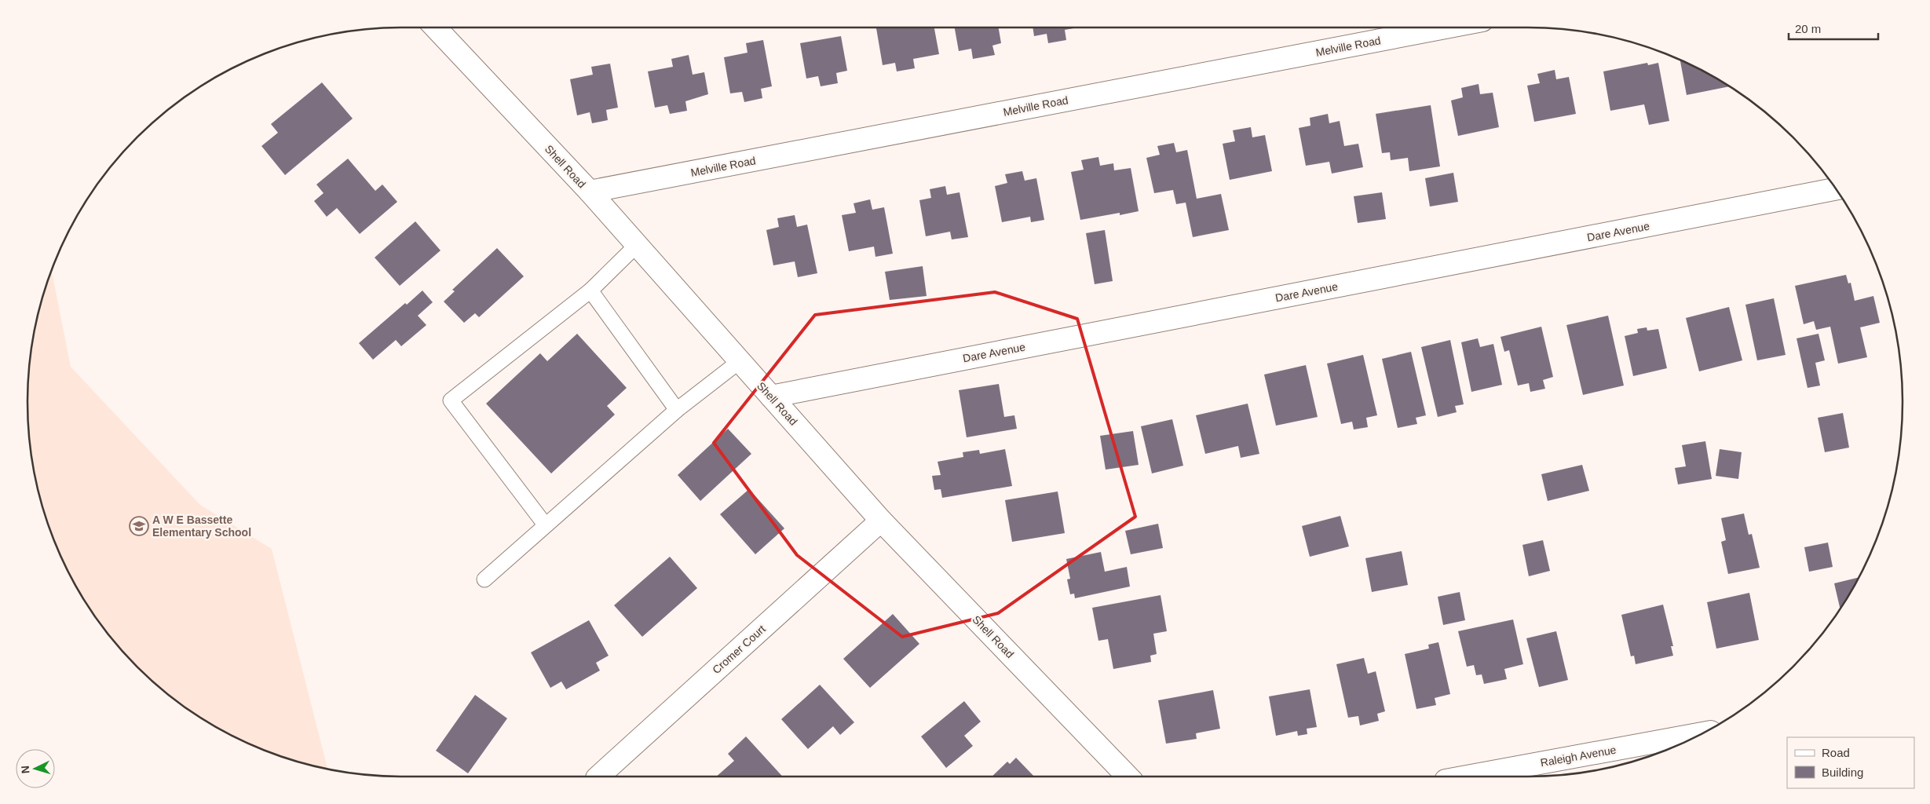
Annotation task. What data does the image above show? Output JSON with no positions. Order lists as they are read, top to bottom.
{
  "streets": {
    "street": [
      "Melville Road",
      "Shell Road",
      "Dare Avenue",
      "Cromer Court",
      "Raleigh Avenue"
    ]
  },
  "crossings": [
    ["Melville Road", "Shell Road"],
    ["Shell Road", "Dare Avenue"],
    ["Shell Road", "Cromer Court"]
  ],
  "places": {
    "school or university": ["A W E Bassette Elementary School"]
  },
  "legend": ["Road", "Building"],
  "scale_bar": "20 m",
  "north": "left"
}
